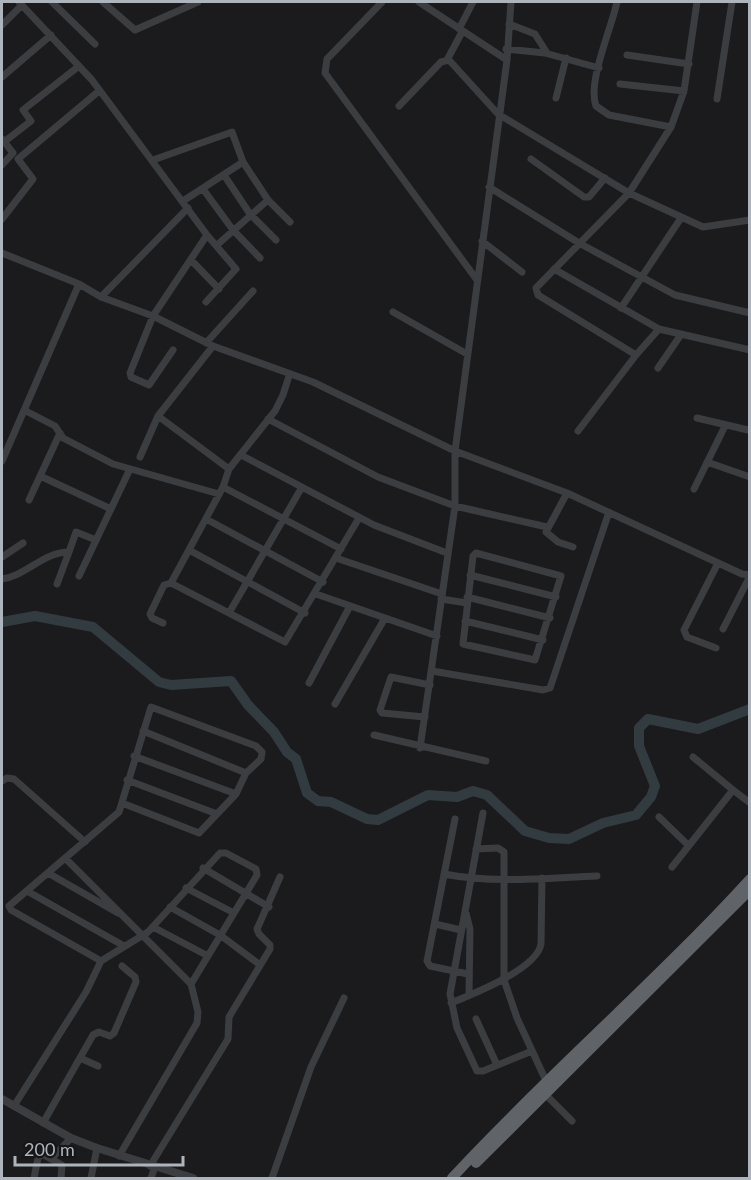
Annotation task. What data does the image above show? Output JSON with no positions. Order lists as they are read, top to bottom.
{
  "scale_bar": "200 m"
}
